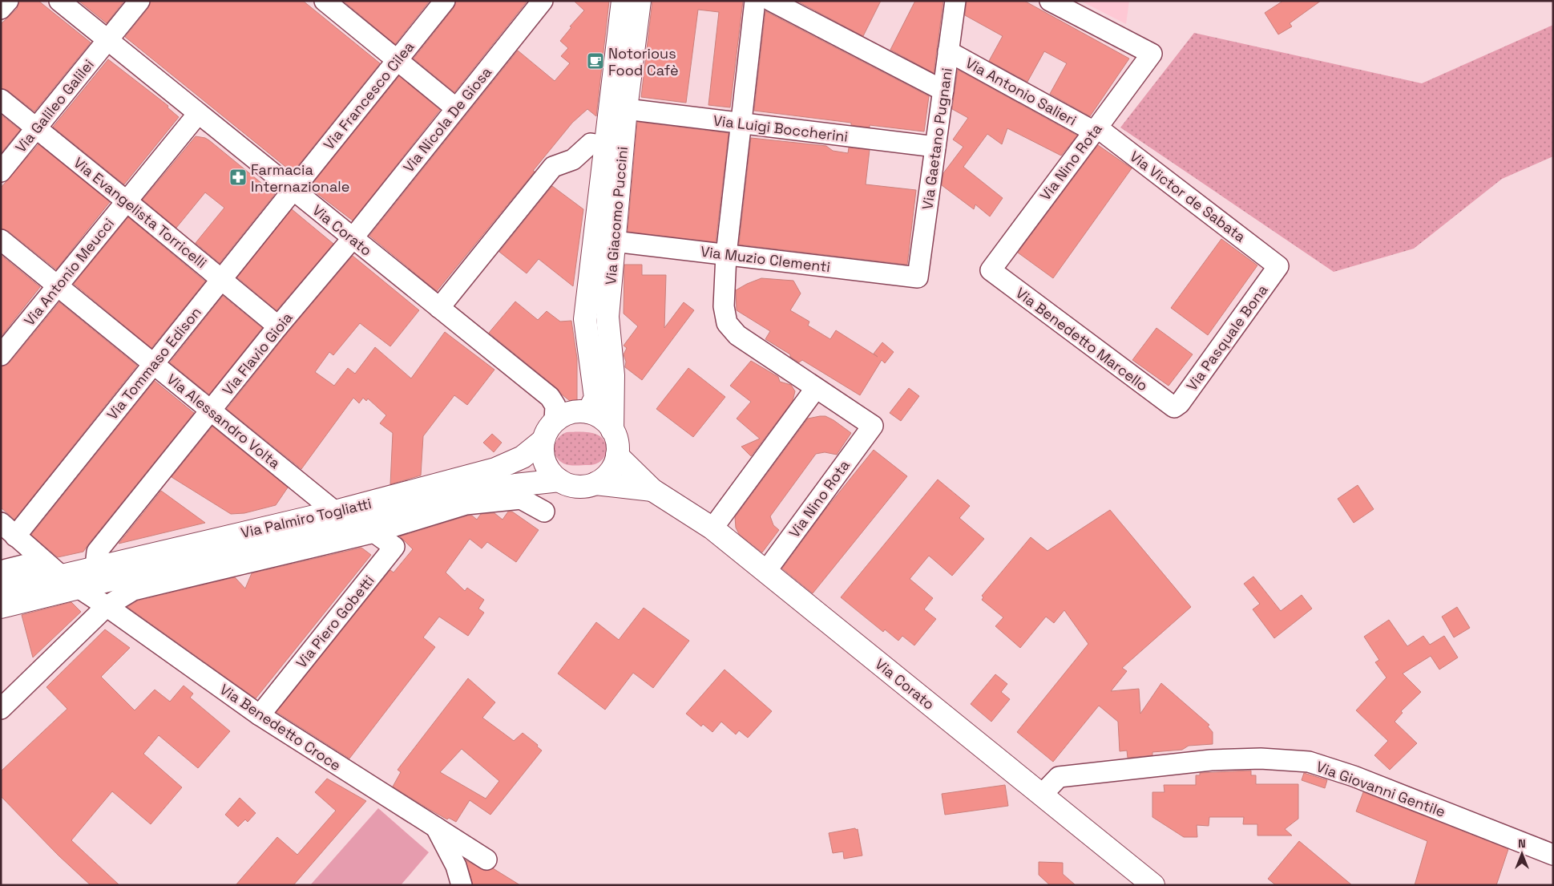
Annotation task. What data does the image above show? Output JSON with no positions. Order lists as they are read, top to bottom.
{
  "streets": {
    "main road": ["Via Giacomo Puccini", "Via Corato", "Via Palmiro Togliatti"],
    "street": [
      "Via Antonio Salieri",
      "Via Francesco Cilea",
      "Via Galileo Galilei",
      "Via Nicola De Giosa",
      "Via Luigi Boccherini",
      "Via Gaetano Pugnani",
      "Via Nino Rota",
      "Via Victor de Sabata",
      "Via Evangelista Torricelli",
      "Via Muzio Clementi",
      "Via Antonio Meucci",
      "Via Pasquale Bona",
      "Via Benedetto Marcello",
      "Via Flavio Gioia",
      "Via Tommaso Edison",
      "Via Alessandro Volta",
      "Via Piero Gobetti",
      "Via Benedetto Croce",
      "Via Giovanni Gentile"
    ]
  },
  "crossings": [
    ["Via Antonio Salieri", "Via Gaetano Pugnani"],
    ["Via Antonio Salieri", "Via Nino Rota"],
    ["Via Antonio Salieri", "Via Victor de Sabata"],
    ["Via Francesco Cilea", "Via Corato"],
    ["Via Francesco Cilea", "Via Tommaso Edison"],
    ["Via Galileo Galilei", "Via Evangelista Torricelli"],
    ["Via Galileo Galilei", "Via Corato"],
    ["Via Nicola De Giosa", "Via Corato"],
    ["Via Nicola De Giosa", "Via Flavio Gioia"],
    ["Via Luigi Boccherini", "Via Gaetano Pugnani"],
    ["Via Luigi Boccherini", "Via Giacomo Puccini"],
    ["Via Gaetano Pugnani", "Via Muzio Clementi"],
    ["Via Nino Rota", "Via Victor de Sabata"],
    ["Via Nino Rota", "Via Corato"],
    ["Via Nino Rota", "Via Benedetto Marcello"],
    ["Via Victor de Sabata", "Via Pasquale Bona"],
    ["Via Evangelista Torricelli", "Via Antonio Meucci"],
    ["Via Evangelista Torricelli", "Via Flavio Gioia"],
    ["Via Evangelista Torricelli", "Via Tommaso Edison"],
    ["Via Giacomo Puccini", "Via Corato"],
    ["Via Giacomo Puccini", "Via Muzio Clementi"],
    ["Via Giacomo Puccini", "Via Palmiro Togliatti"],
    ["Via Corato", "Via Antonio Meucci"],
    ["Via Corato", "Via Flavio Gioia"],
    ["Via Corato", "Via Tommaso Edison"],
    ["Via Corato", "Via Palmiro Togliatti"],
    ["Via Corato", "Via Giovanni Gentile"],
    ["Via Antonio Meucci", "Via Alessandro Volta"],
    ["Via Pasquale Bona", "Via Benedetto Marcello"],
    ["Via Flavio Gioia", "Via Alessandro Volta"],
    ["Via Flavio Gioia", "Via Palmiro Togliatti"],
    ["Via Tommaso Edison", "Via Alessandro Volta"],
    ["Via Alessandro Volta", "Via Palmiro Togliatti"],
    ["Via Palmiro Togliatti", "Via Benedetto Croce"],
    ["Via Piero Gobetti", "Via Benedetto Croce"]
  ],
  "places": {
    "cafe": ["Notorious Food Cafè"],
    "pharmacy": ["Farmacia Internazionale"]
  },
  "north": "top"
}
